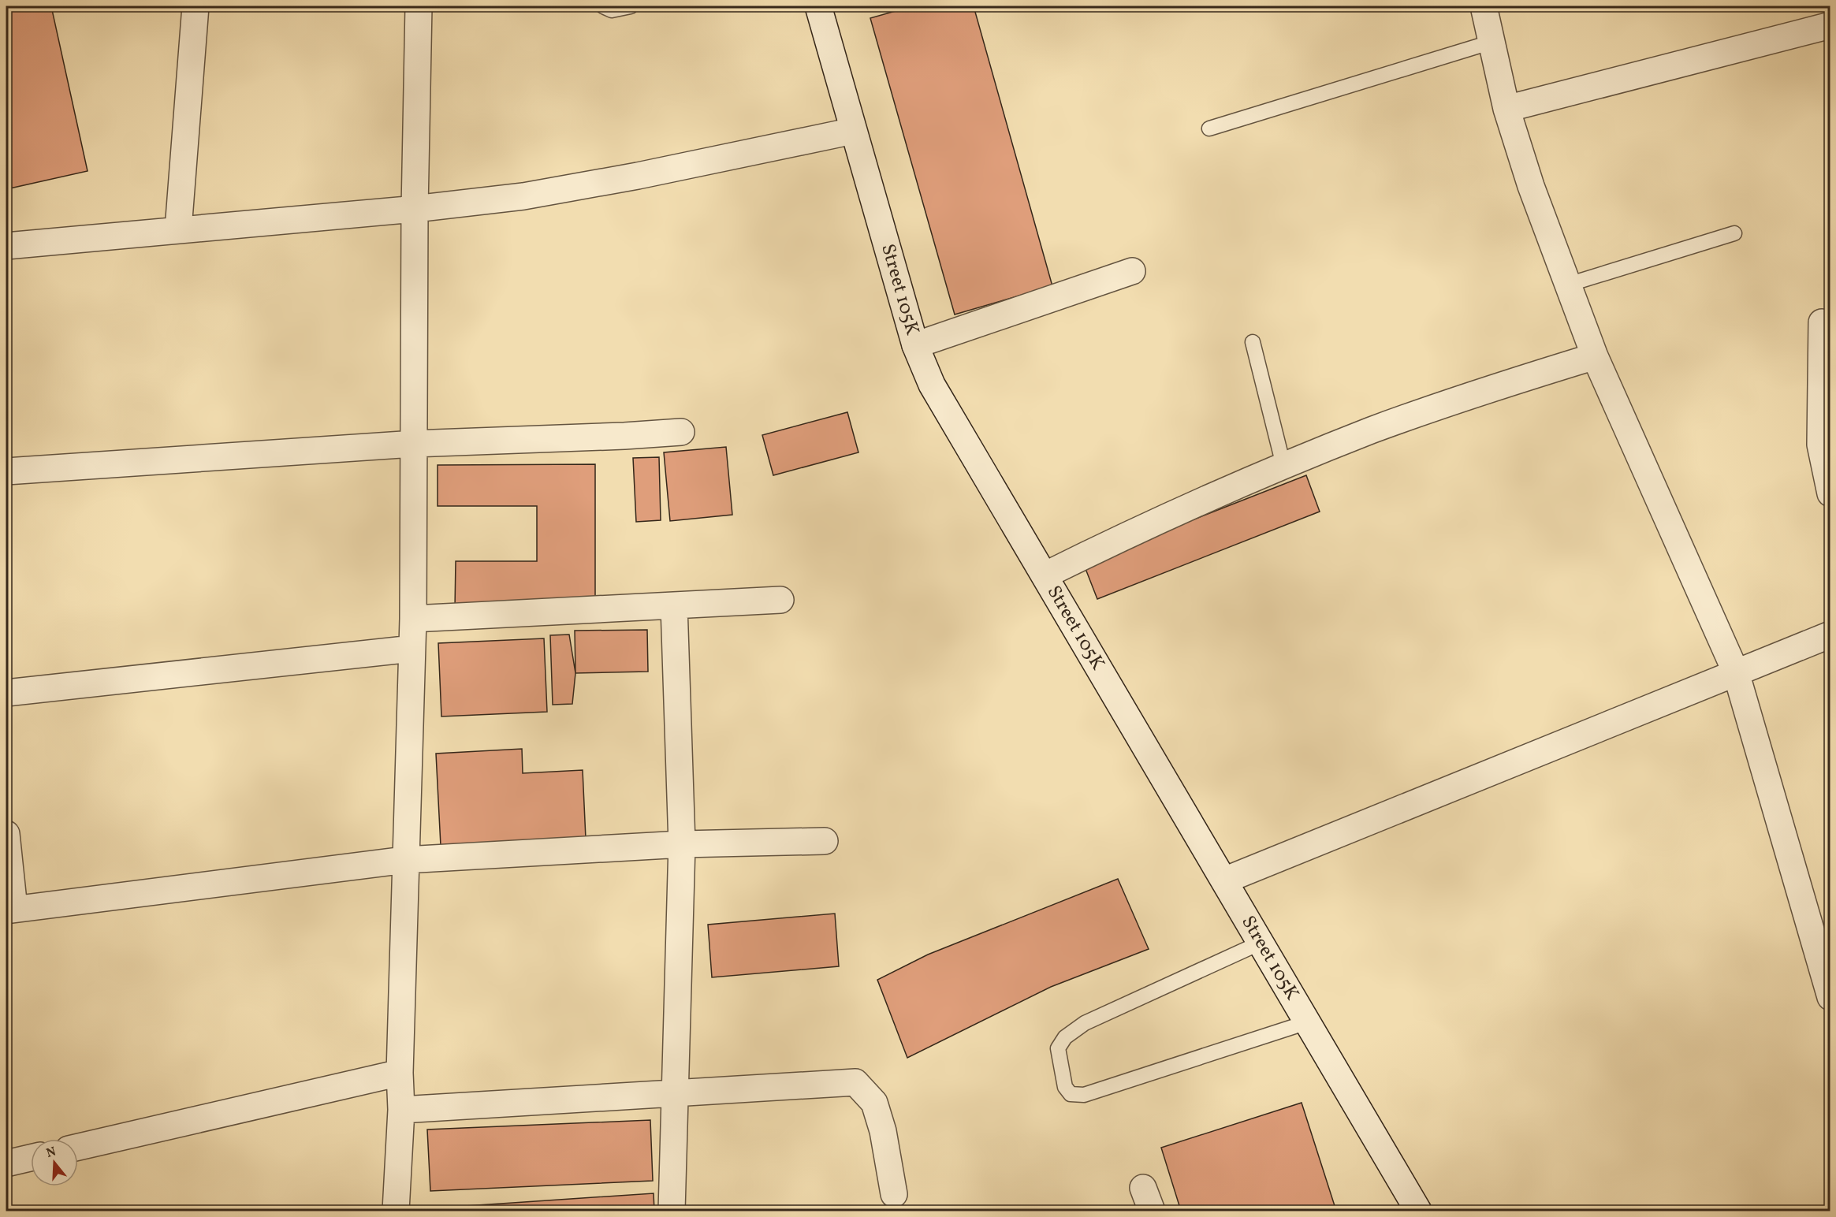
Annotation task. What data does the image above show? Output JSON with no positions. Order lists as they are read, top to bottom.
{
  "streets": {
    "street": ["Street 105K"]
  },
  "north": "top"
}
